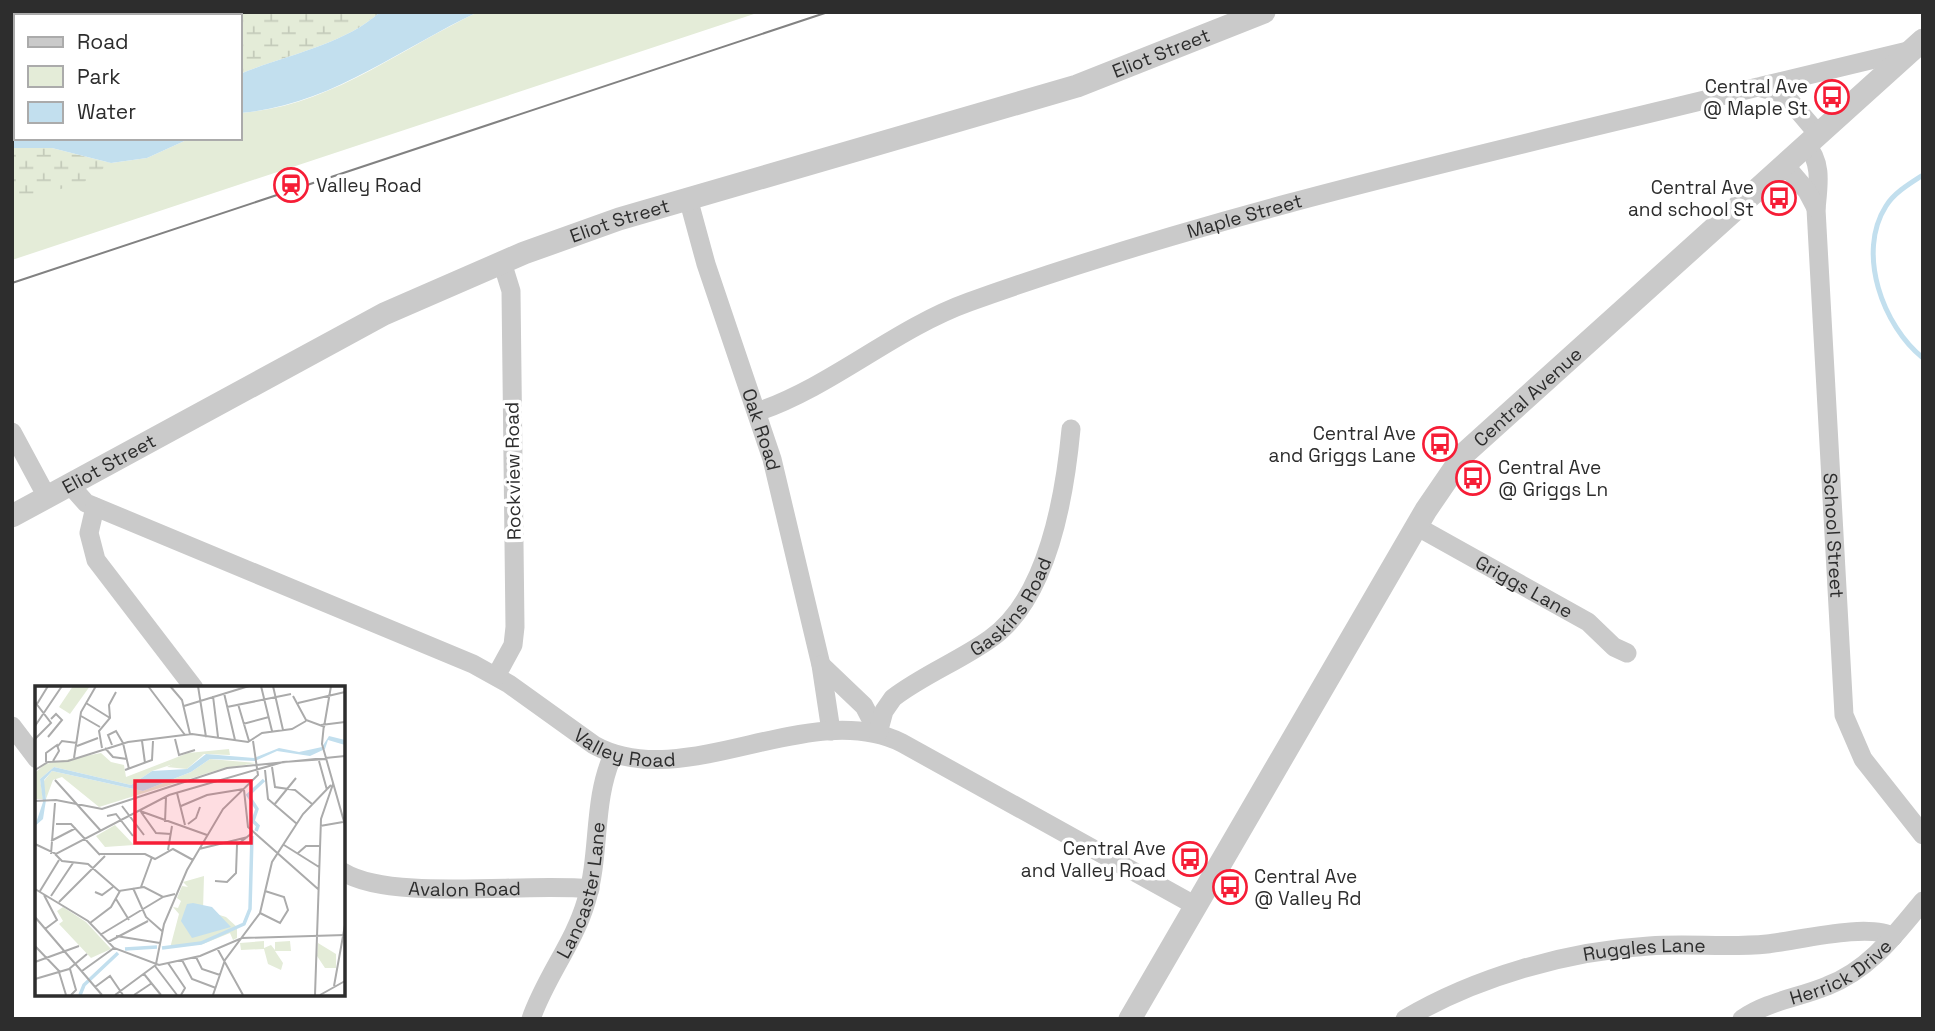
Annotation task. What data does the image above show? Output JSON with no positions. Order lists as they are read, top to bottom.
{
  "streets": {
    "street": [
      "Eliot Street",
      "Maple Street",
      "Central Avenue",
      "Oak Road",
      "Rockview Road",
      "School Street",
      "Griggs Lane",
      "Gaskins Road",
      "Valley Road",
      "Avalon Road",
      "Lancaster Lane",
      "Ruggles Lane",
      "Herrick Drive"
    ]
  },
  "crossings": [
    ["Eliot Street", "Oak Road"],
    ["Eliot Street", "Rockview Road"],
    ["Eliot Street", "Valley Road"],
    ["Maple Street", "Central Avenue"],
    ["Maple Street", "Oak Road"],
    ["Central Avenue", "School Street"],
    ["Central Avenue", "Griggs Lane"],
    ["Central Avenue", "Valley Road"],
    ["Oak Road", "Valley Road"],
    ["Rockview Road", "Valley Road"],
    ["Gaskins Road", "Valley Road"],
    ["Valley Road", "Lancaster Lane"],
    ["Avalon Road", "Lancaster Lane"],
    ["Ruggles Lane", "Herrick Drive"]
  ],
  "places": {
    "bus stop": [
      "Central Ave @ Maple St",
      "Central Ave and school St",
      "Central Ave and Griggs Lane",
      "Central Ave @ Griggs Ln",
      "Central Ave and Valley Road",
      "Central Ave @ Valley Rd"
    ],
    "station": ["Valley Road"]
  },
  "legend": ["Road", "Park", "Water"]
}
